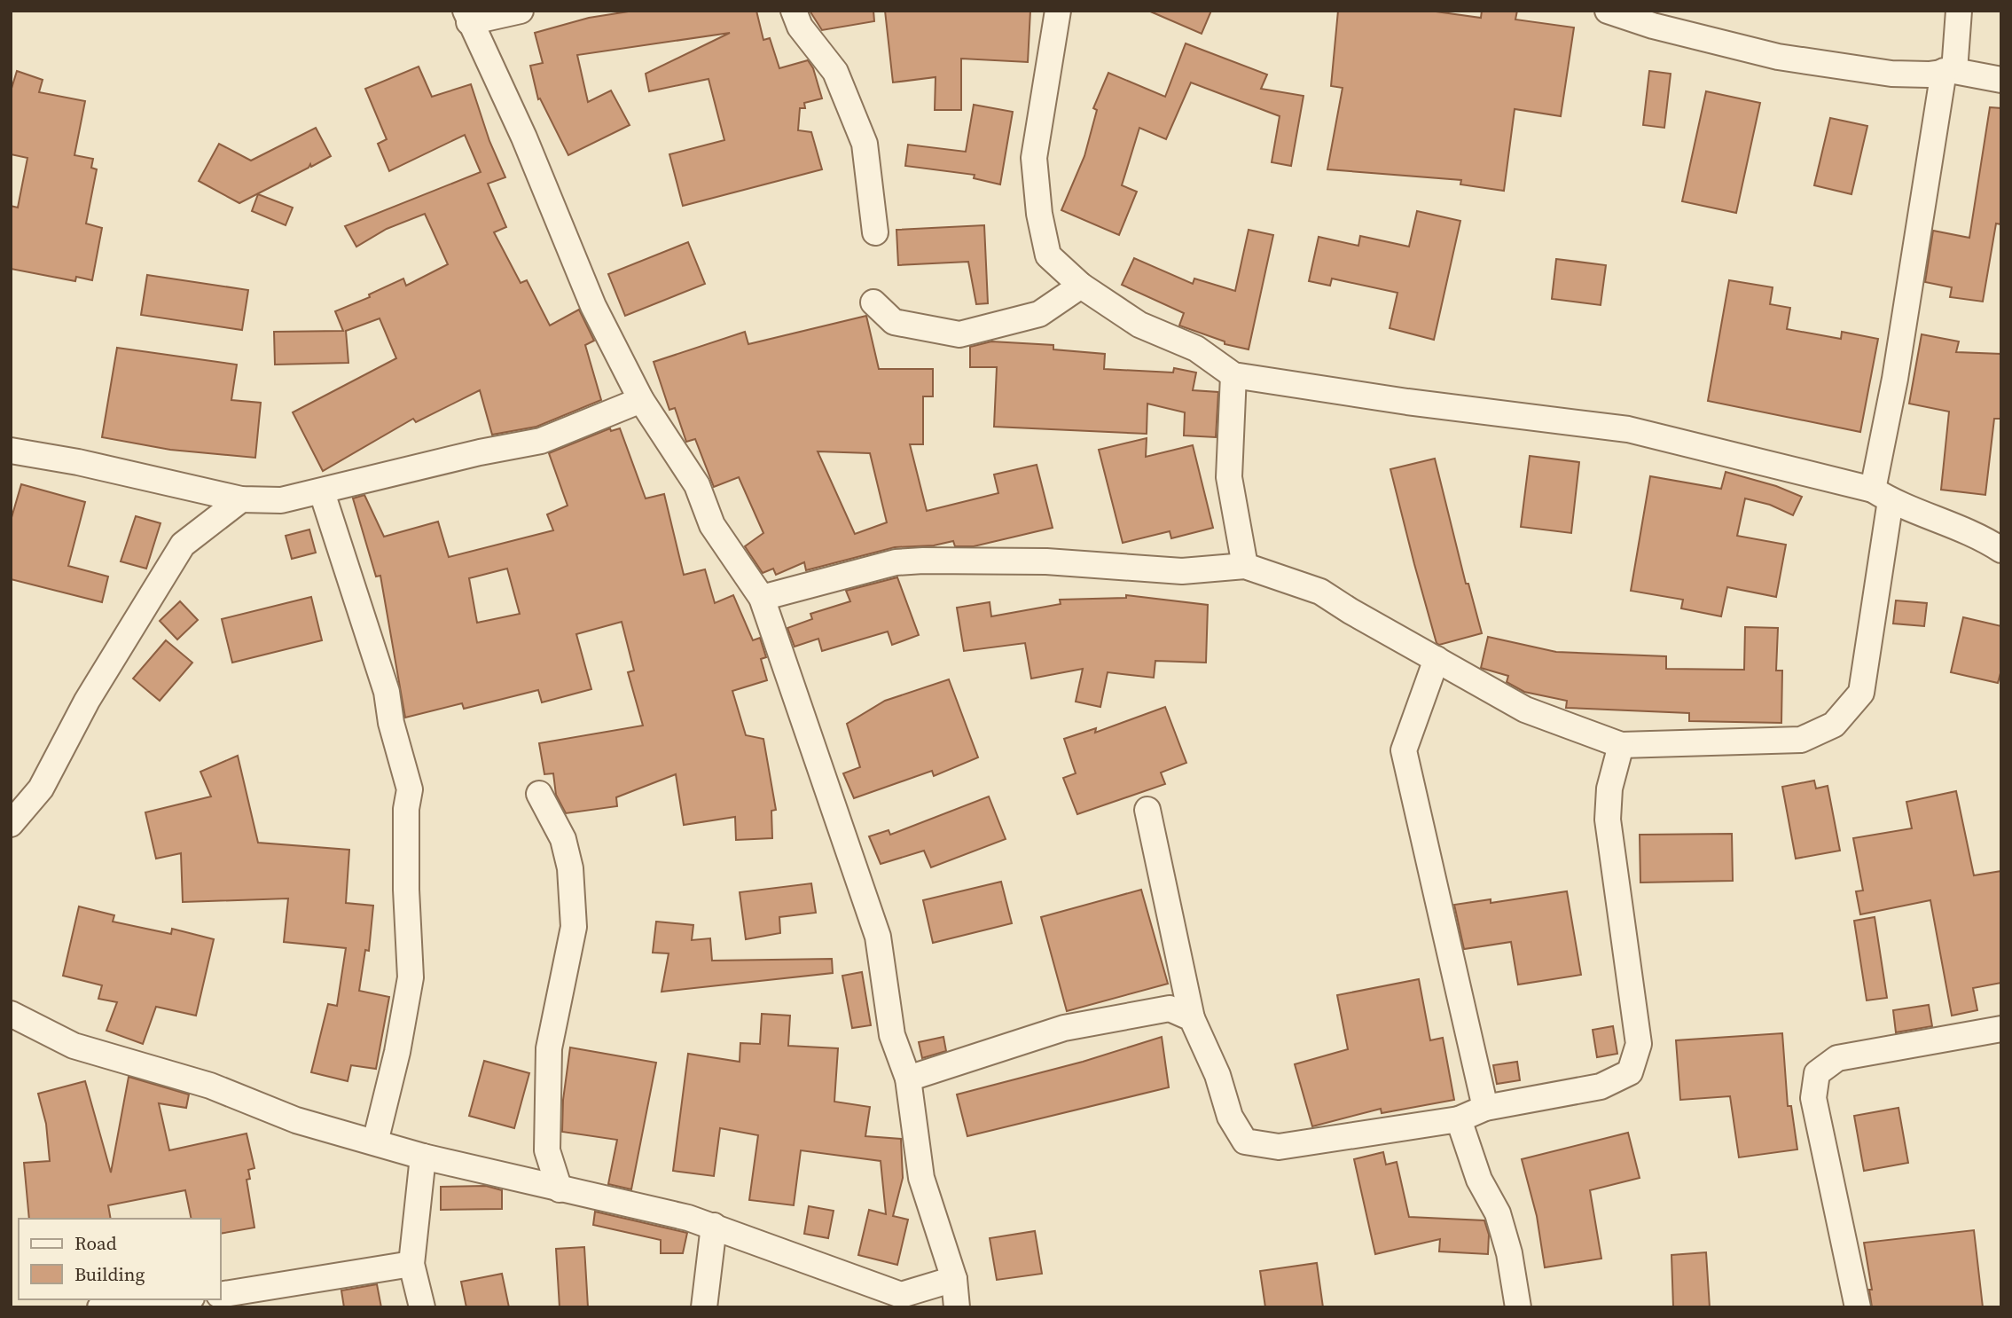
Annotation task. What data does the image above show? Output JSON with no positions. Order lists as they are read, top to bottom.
{
  "legend": ["Road", "Building"]
}
